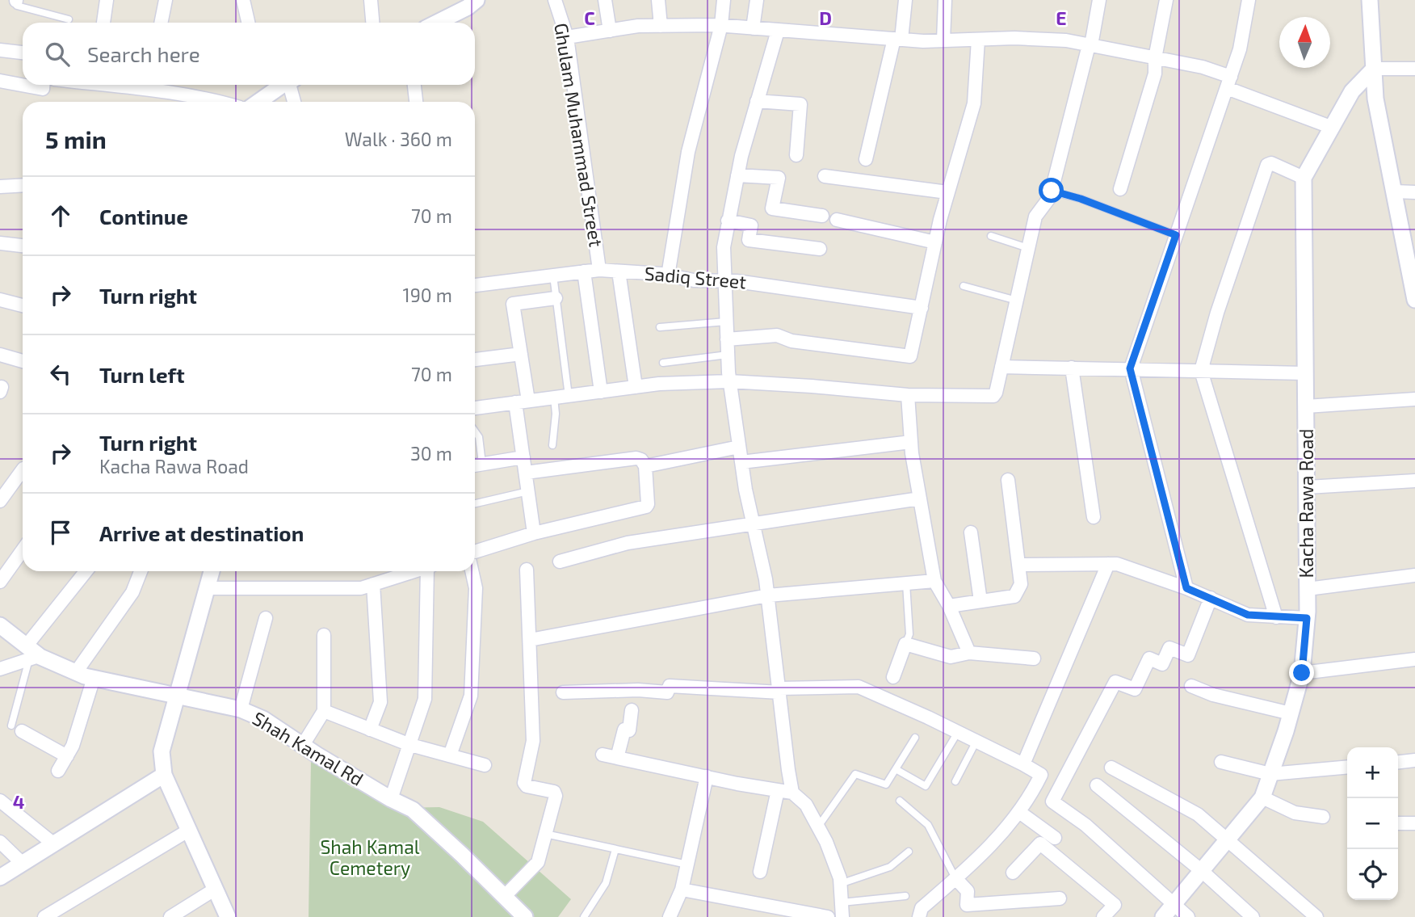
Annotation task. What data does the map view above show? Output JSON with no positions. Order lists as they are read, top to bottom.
{
  "streets": {
    "street": [
      "Ghulam Muhammad Street",
      "Sadiq Street",
      "Kacha Rawa Road",
      "Shah Kamal Rd"
    ]
  },
  "crossings": [
    ["Ghulam Muhammad Street", "Sadiq Street"]
  ],
  "parks": ["Shah Kamal Cemetery"],
  "north": "top",
  "page": {
    "search": "Search here",
    "heading": ["5 min", "Walk · 360 m"],
    "list": [
      ["Continue", "70 m"],
      ["Turn right", "190 m"],
      ["Turn left", "70 m"],
      ["Turn right", "Kacha Rawa Road", "30 m"],
      "Arrive at destination"
    ],
    "map_buttons": ["+", "−"]
  },
  "grid": {
    "columns": ["C", "D", "E"],
    "rows": ["4"]
  }
}
